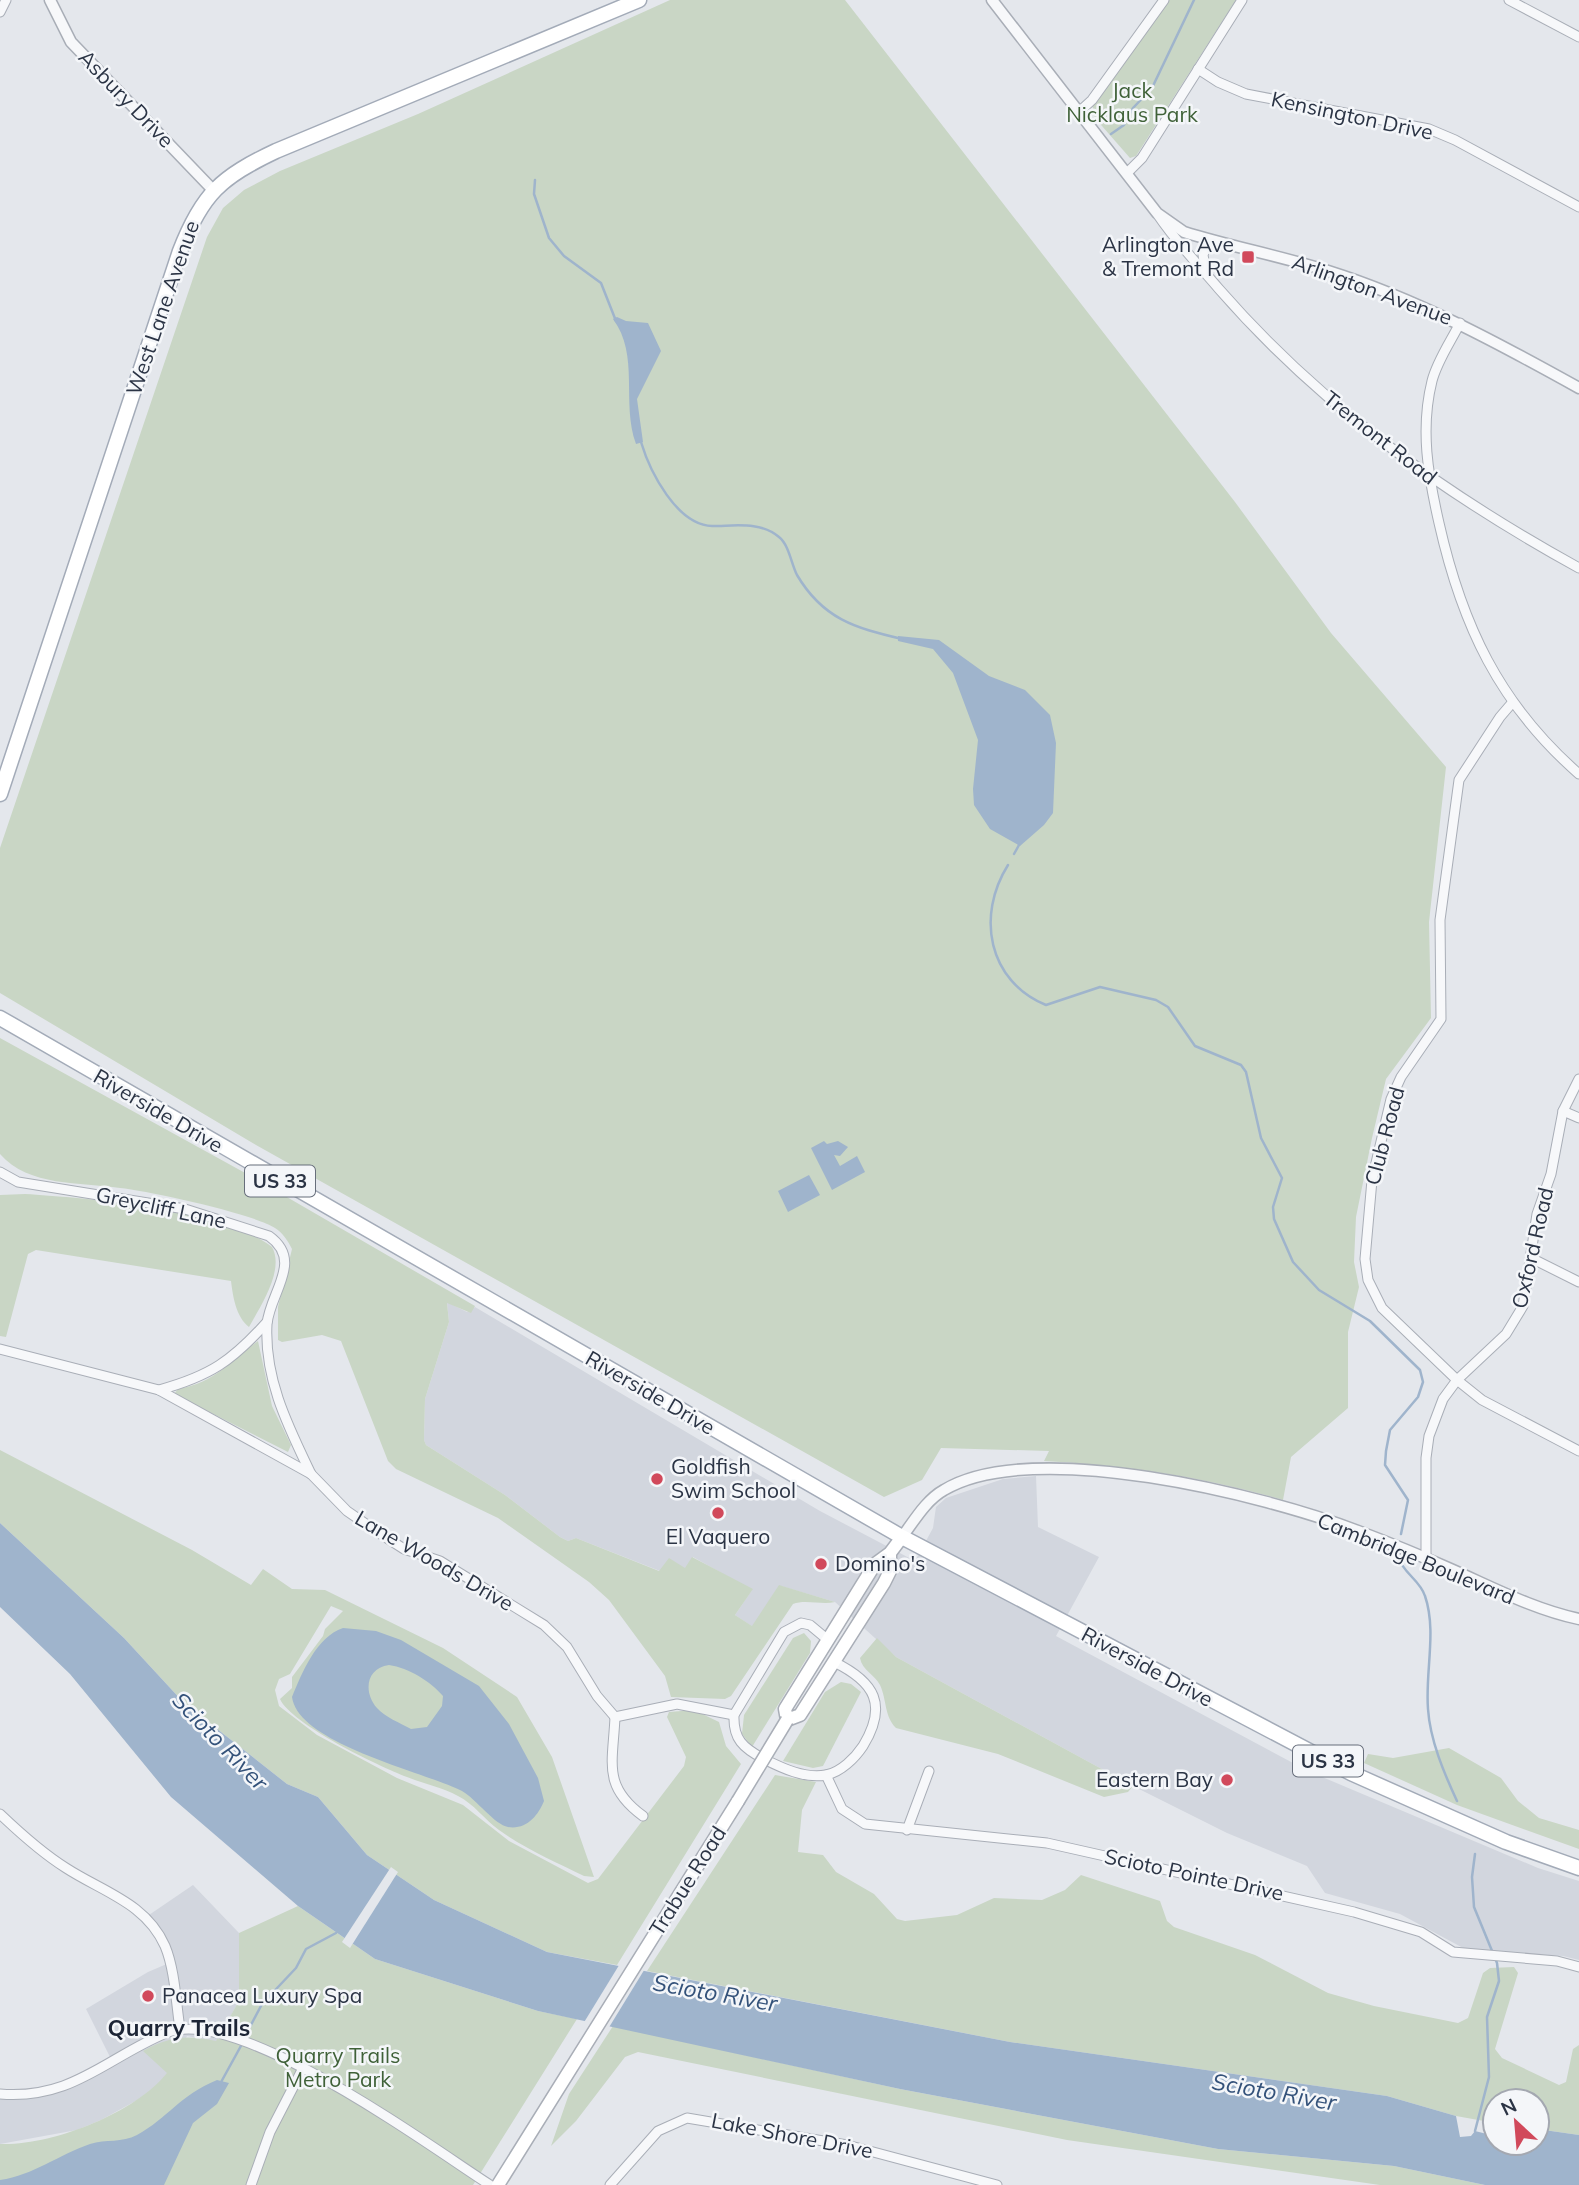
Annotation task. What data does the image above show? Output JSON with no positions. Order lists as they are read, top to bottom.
{
  "streets": {
    "main road": [
      "West Lane Avenue",
      "Riverside Drive",
      "US 33",
      "Trabue Road"
    ],
    "street": [
      "Asbury Drive",
      "Kensington Drive",
      "Arlington Avenue",
      "Tremont Road",
      "Club Road",
      "Greycliff Lane",
      "Oxford Road",
      "Cambridge Boulevard",
      "Lane Woods Drive",
      "Scioto Pointe Drive",
      "Lake Shore Drive"
    ]
  },
  "crossings": [
    ["Asbury Drive", "West Lane Avenue"],
    ["Arlington Avenue", "Tremont Road"],
    ["Riverside Drive", "Cambridge Boulevard"],
    ["Riverside Drive", "Trabue Road"],
    ["Club Road", "Oxford Road"],
    ["Greycliff Lane", "Lane Woods Drive"],
    ["Oxford Road", "Cambridge Boulevard"],
    ["Cambridge Boulevard", "Trabue Road"]
  ],
  "districts": ["Quarry Trails"],
  "water": ["Scioto River"],
  "parks": ["Jack Nicklaus Park", "Quarry Trails Metro Park"],
  "places": {
    "transit": ["Arlington Ave & Tremont Rd"],
    "other": [
      "Goldfish Swim School",
      "El Vaquero",
      "Domino's",
      "Eastern Bay",
      "Panacea Luxury Spa"
    ]
  },
  "north": "top left"
}
